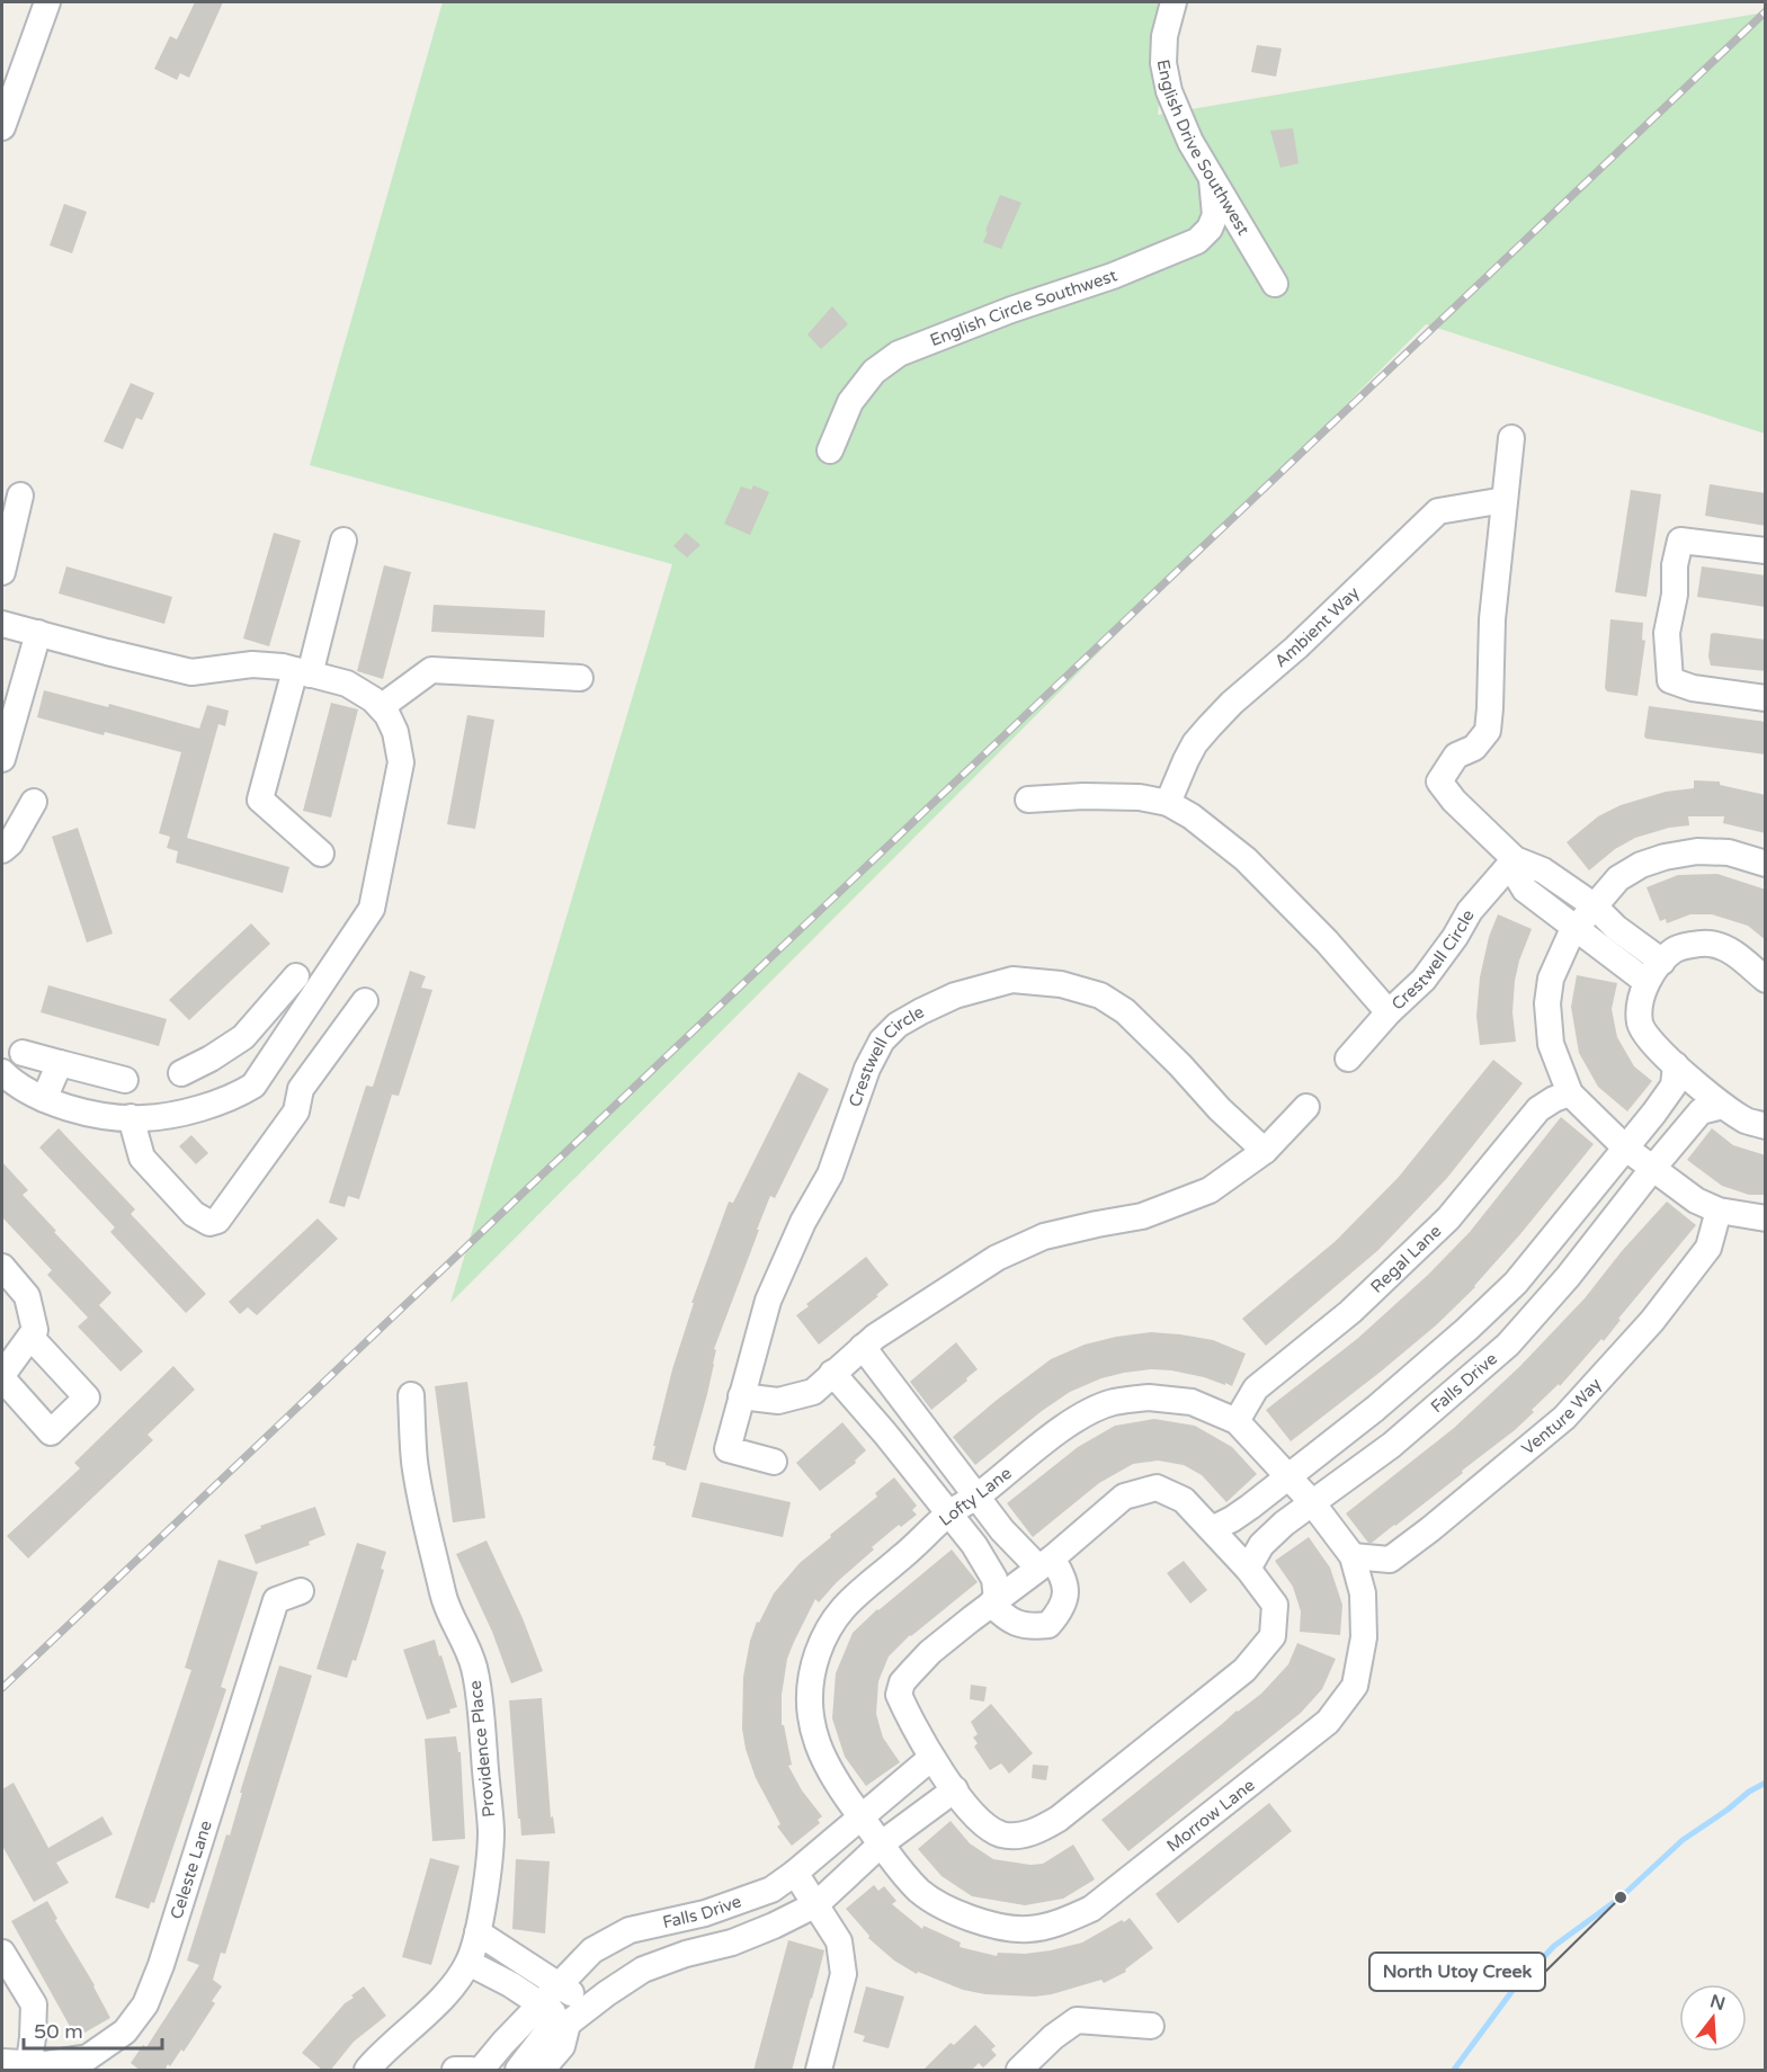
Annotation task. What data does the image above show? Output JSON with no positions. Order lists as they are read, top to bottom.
{
  "streets": {
    "street": [
      "English Drive Southwest",
      "English Circle Southwest",
      "Ambient Way",
      "Crestwell Circle",
      "Regal Lane",
      "Falls Drive",
      "Venture Way",
      "Lofty Lane",
      "Providence Place",
      "Morrow Lane",
      "Celeste Lane"
    ]
  },
  "crossings": [
    ["English Drive Southwest", "English Circle Southwest"],
    ["Regal Lane", "Lofty Lane"],
    ["Falls Drive", "Lofty Lane"],
    ["Falls Drive", "Morrow Lane"],
    ["Venture Way", "Morrow Lane"],
    ["Lofty Lane", "Morrow Lane"]
  ],
  "places": ["North Utoy Creek"],
  "scale_bar": "50 m",
  "north": "top"
}
